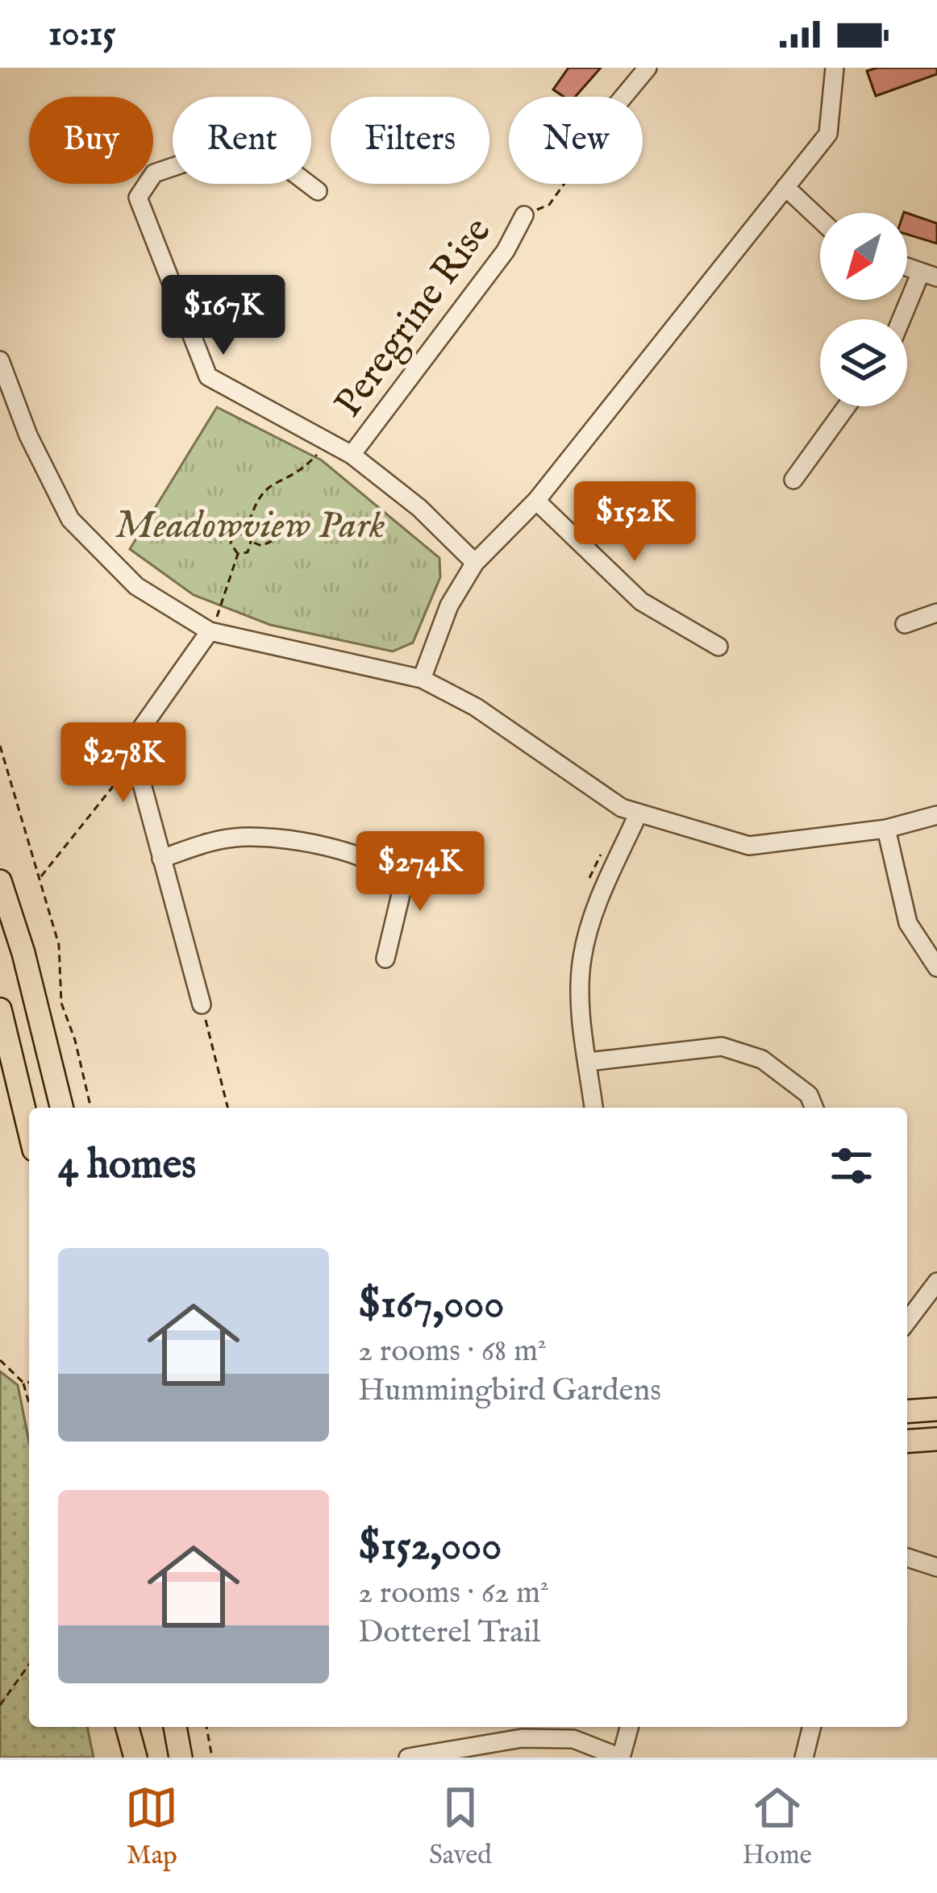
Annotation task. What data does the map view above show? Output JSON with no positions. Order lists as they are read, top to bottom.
{
  "streets": {
    "street": ["Peregrine Rise"]
  },
  "parks": ["Meadowview Park"],
  "north": "bottom left",
  "page": {
    "status": "10:15",
    "chip": [
      "Buy",
      "Rent",
      "Filters",
      "New"
    ],
    "price": [
      "$167K",
      "$152K",
      "$278K",
      "$274K"
    ],
    "heading": "4 homes",
    "list": [
      {
        "name": "$167,000",
        "note": "2 rooms · 68 m² · Hummingbird Gardens"
      },
      {
        "name": "$152,000",
        "note": "2 rooms · 62 m² · Dotterel Trail"
      }
    ],
    "tabs": ["Map", "Saved", "Home"]
  }
}
